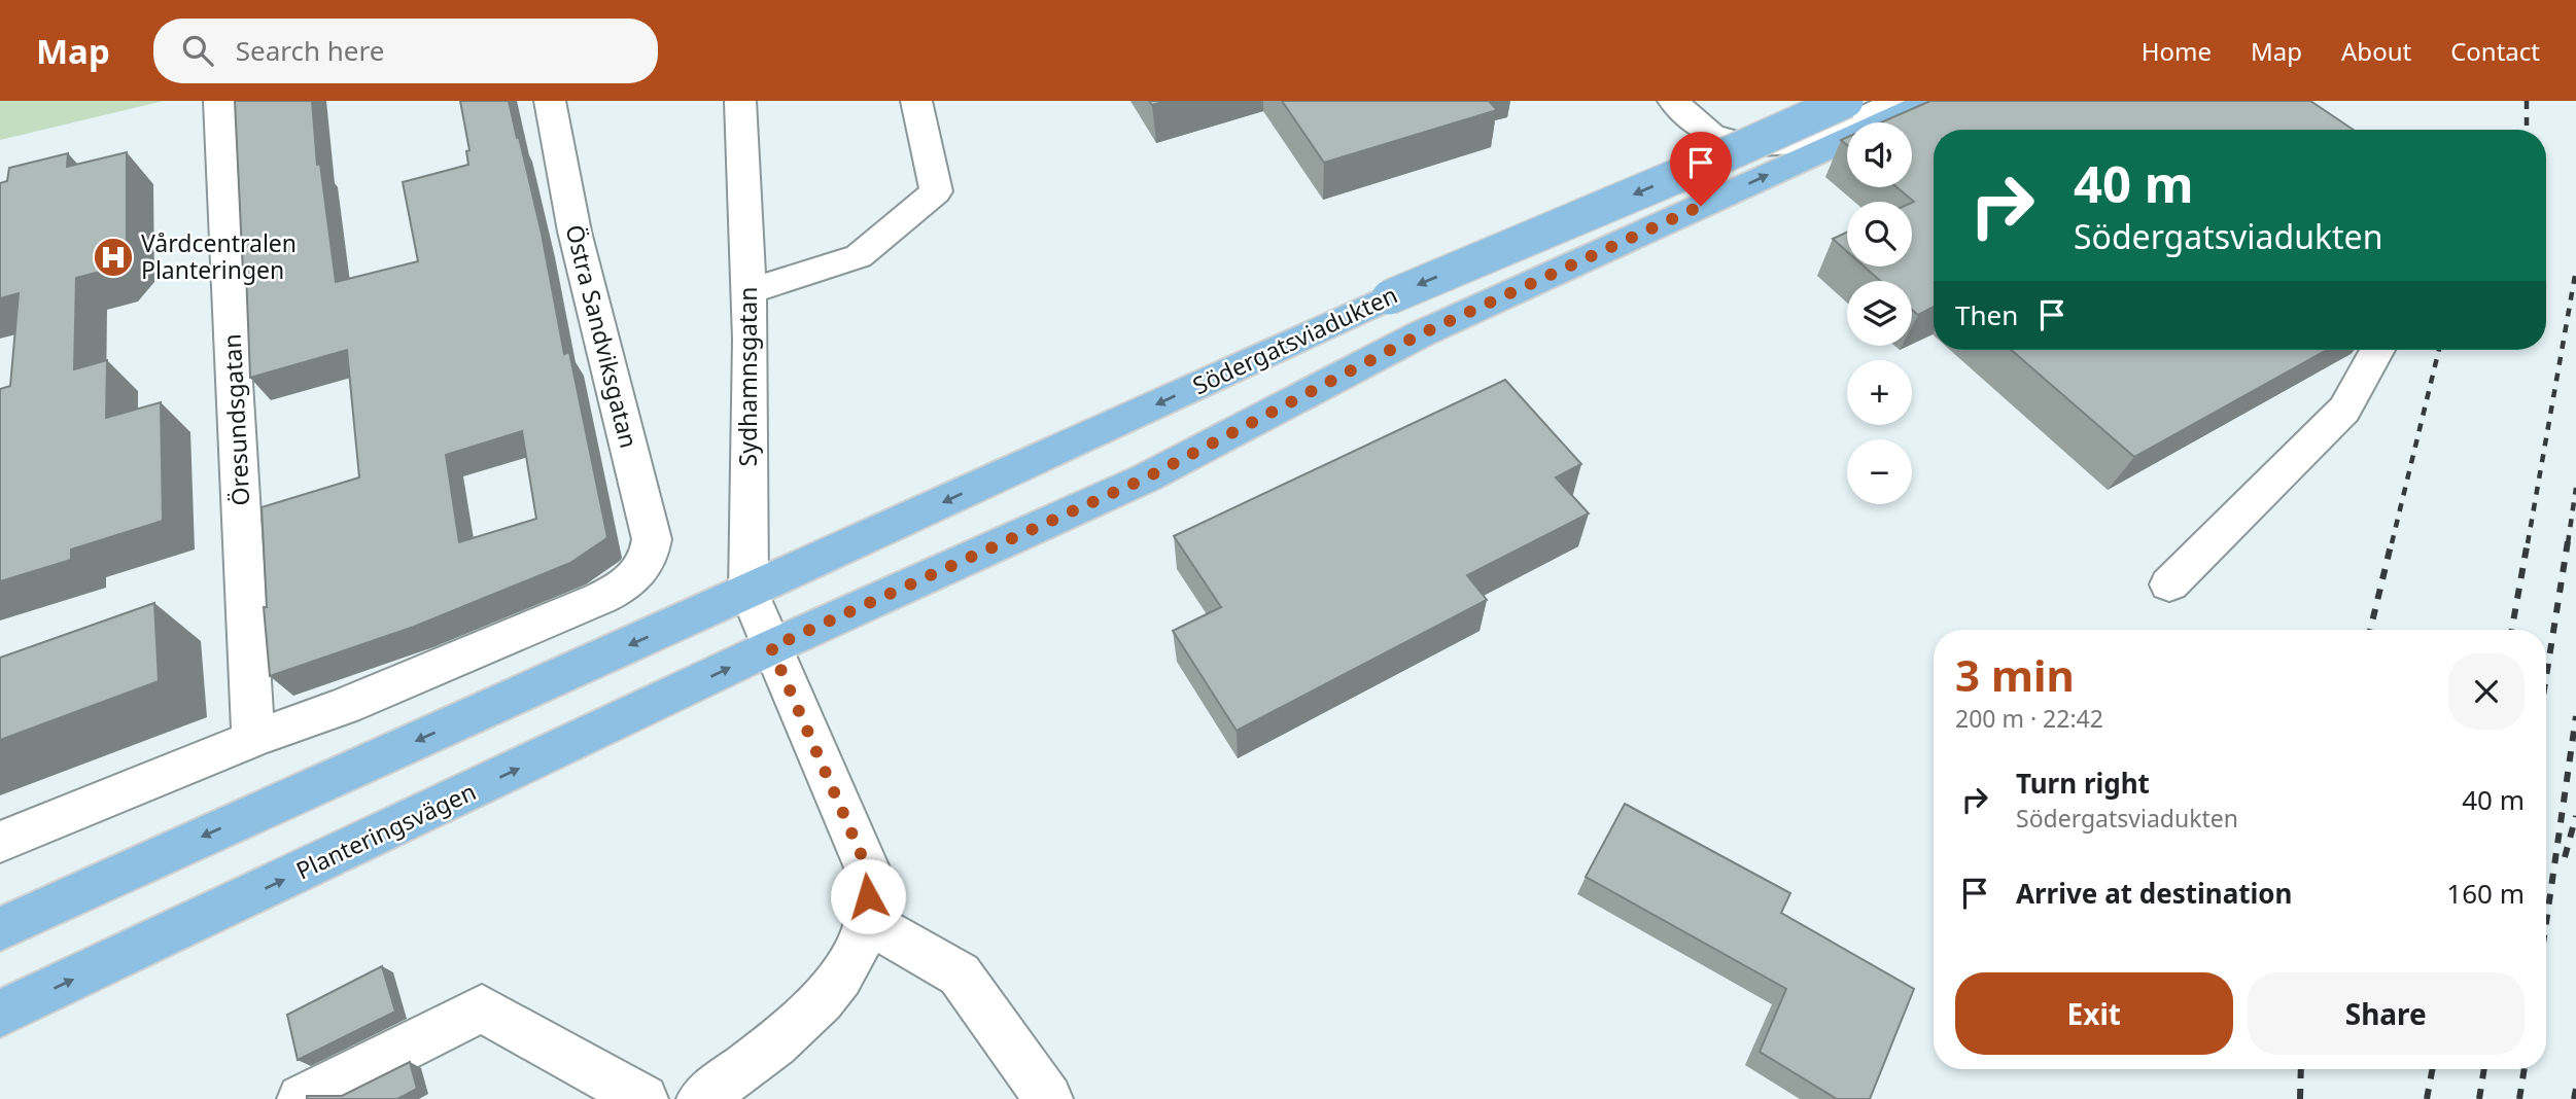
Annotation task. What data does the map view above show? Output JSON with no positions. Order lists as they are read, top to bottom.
{
  "streets": {
    "main road": ["Södergatsviadukten", "Planteringsvägen"],
    "street": ["Östra Sandviksgatan", "Sydhamnsgatan", "Öresundsgatan"]
  },
  "crossings": [
    ["Östra Sandviksgatan", "Öresundsgatan"],
    ["Södergatsviadukten", "Sydhamnsgatan"],
    ["Södergatsviadukten", "Planteringsvägen"],
    ["Sydhamnsgatan", "Planteringsvägen"]
  ],
  "places": {
    "hospital": ["Vårdcentralen Planteringen"]
  },
  "page": {
    "header": "Map",
    "search": "Search here",
    "nav": [
      "Home",
      "Map",
      "About",
      "Contact"
    ],
    "map_buttons": ["+", "−"],
    "turn": ["40 m", "Södergatsviadukten"],
    "then": "Then",
    "heading": ["3 min", "200 m · 22:42"],
    "list": [
      {
        "name": "Turn right",
        "note": "Södergatsviadukten",
        "value": "40 m"
      },
      {
        "name": "Arrive at destination",
        "value": "160 m"
      }
    ],
    "buttons": ["Exit", "Share"]
  }
}
